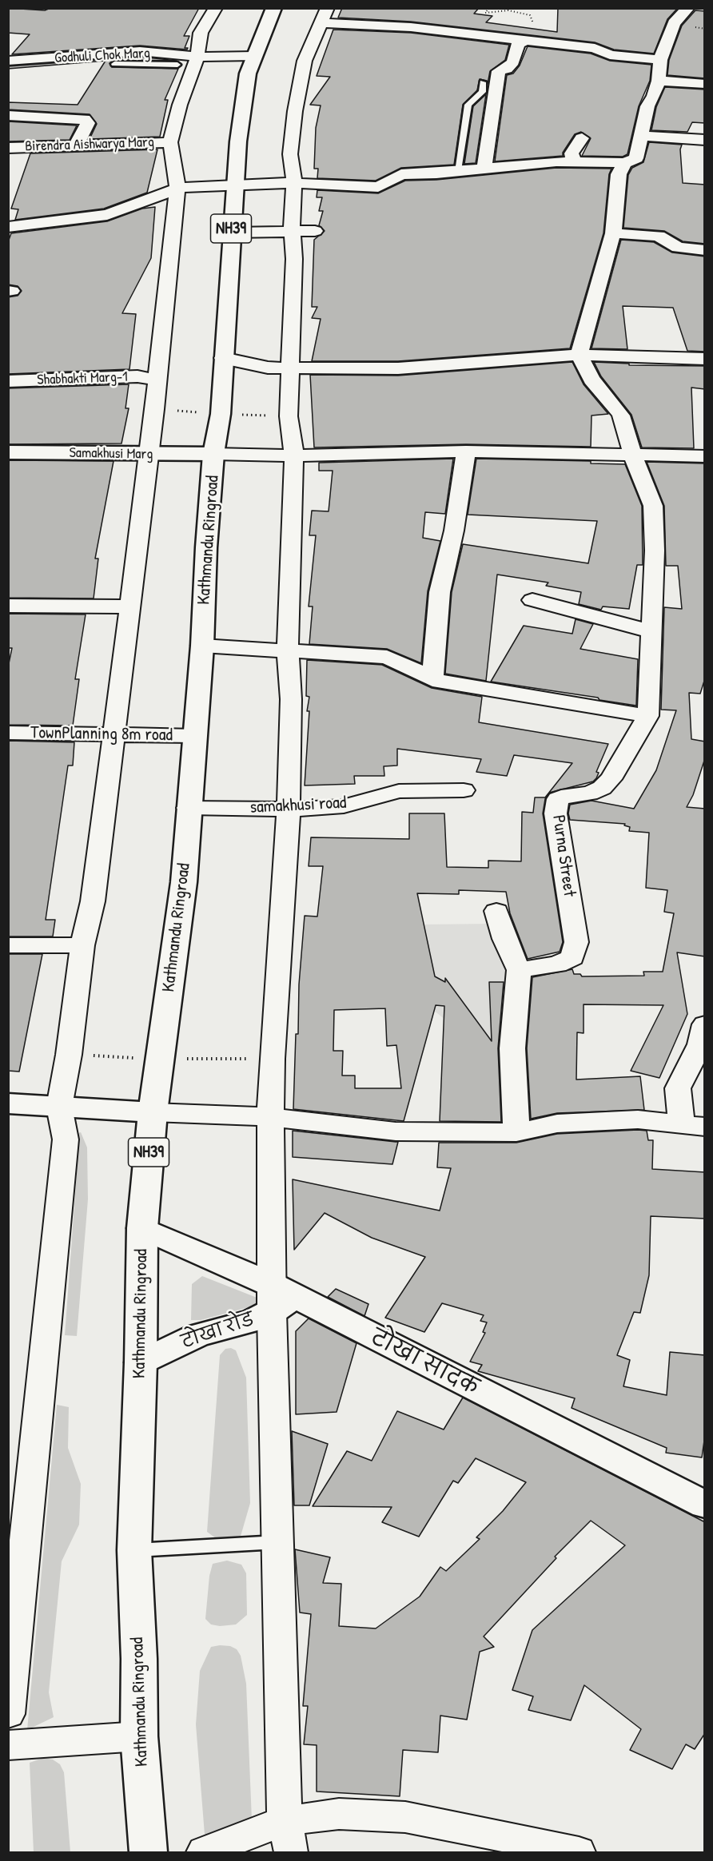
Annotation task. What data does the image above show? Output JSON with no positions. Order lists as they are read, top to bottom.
{
  "streets": {
    "main road": [
      "NH39",
      "Samakhusi Marg",
      "Kathmandu Ringroad",
      "टोखा रोड",
      "टोखा सादक"
    ],
    "street": [
      "Godhuli Chok Marg",
      "Birendra Aishwarya Marg",
      "Shabhakti Marg-1",
      "TownPlanning 8m road",
      "samakhusi road",
      "Purna Street"
    ]
  },
  "crossings": [
    ["Godhuli Chok Marg", "Kathmandu Ringroad"],
    ["Samakhusi Marg", "Kathmandu Ringroad"],
    ["Kathmandu Ringroad", "TownPlanning 8m road"],
    ["Kathmandu Ringroad", "samakhusi road"],
    ["Kathmandu Ringroad", "टोखा रोड"],
    ["Kathmandu Ringroad", "टोखा सादक"],
    ["टोखा रोड", "टोखा सादक"]
  ]
}
